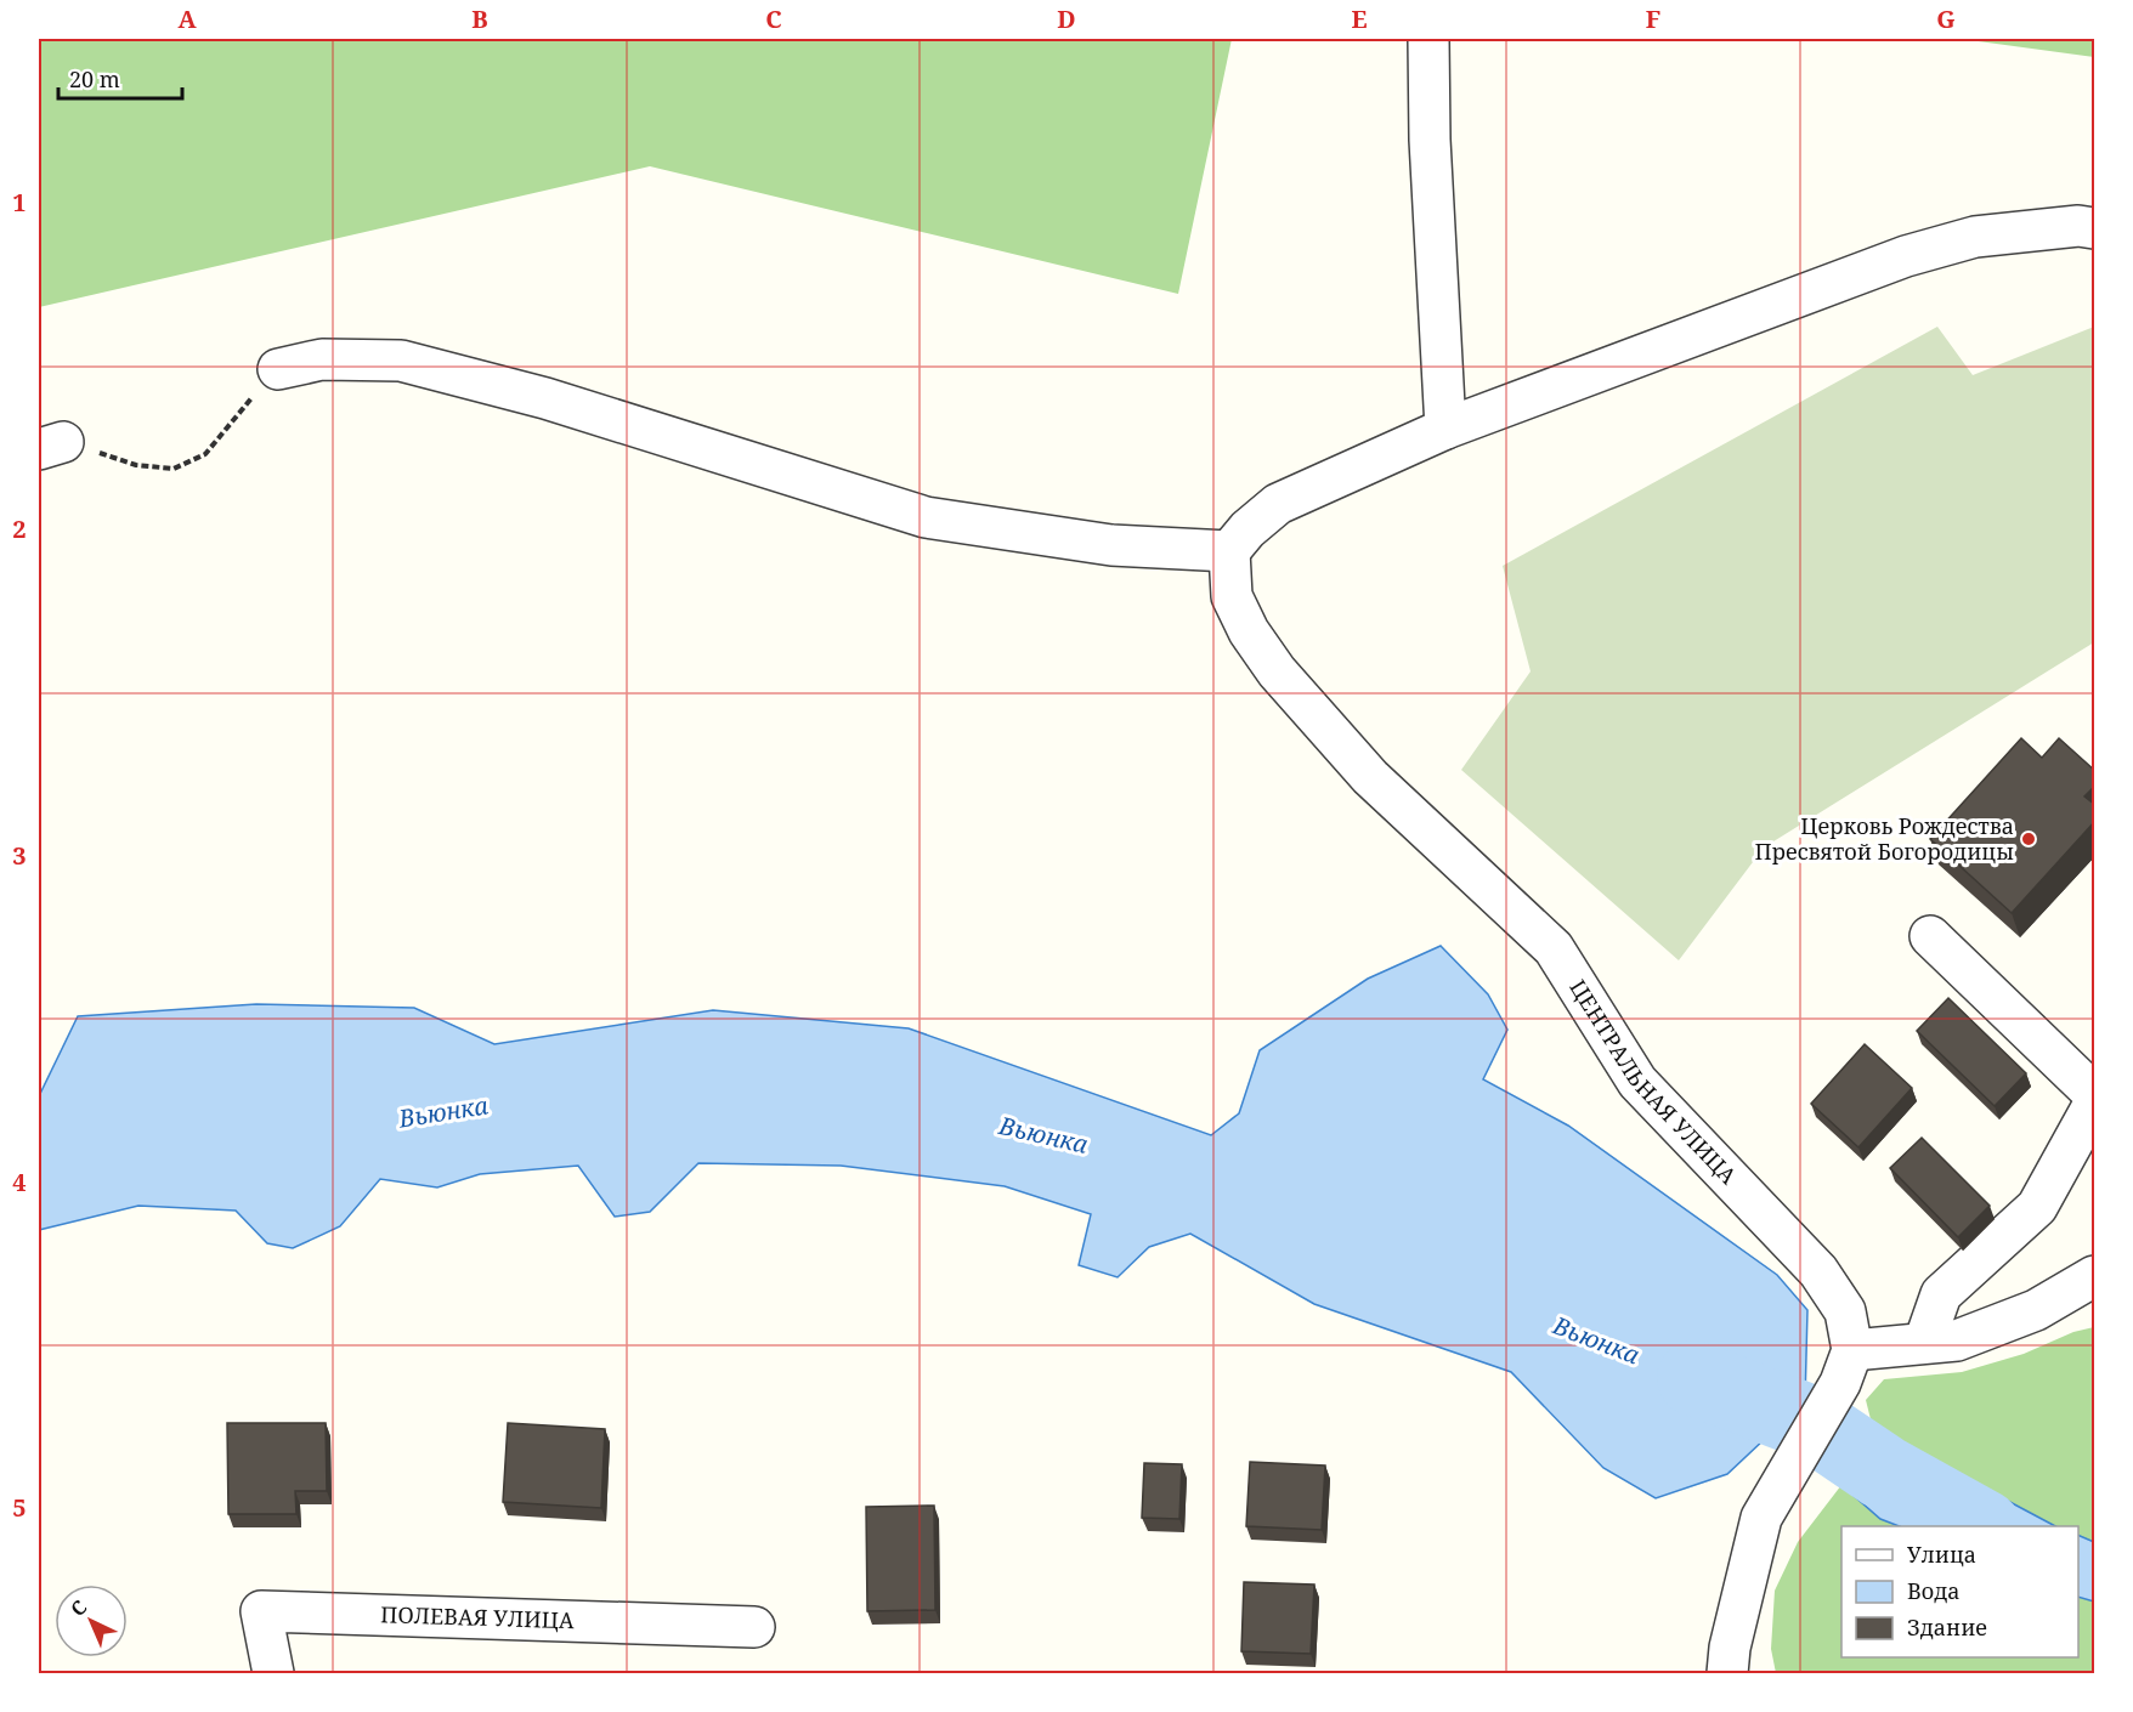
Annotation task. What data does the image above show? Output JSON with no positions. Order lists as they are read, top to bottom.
{
  "streets": {
    "street": ["ЦЕНТРАЛЬНАЯ УЛИЦА", "ПОЛЕВАЯ УЛИЦА"]
  },
  "water": ["Вьюнка"],
  "places": ["Церковь Рождества Пресвятой Богородицы"],
  "legend": ["Улица", "Вода", "Здание"],
  "scale_bar": "20 m",
  "north": "top left",
  "grid": {
    "columns": [
      "A",
      "B",
      "C",
      "D",
      "E",
      "F",
      "G"
    ],
    "rows": [
      "1",
      "2",
      "3",
      "4",
      "5"
    ]
  }
}
